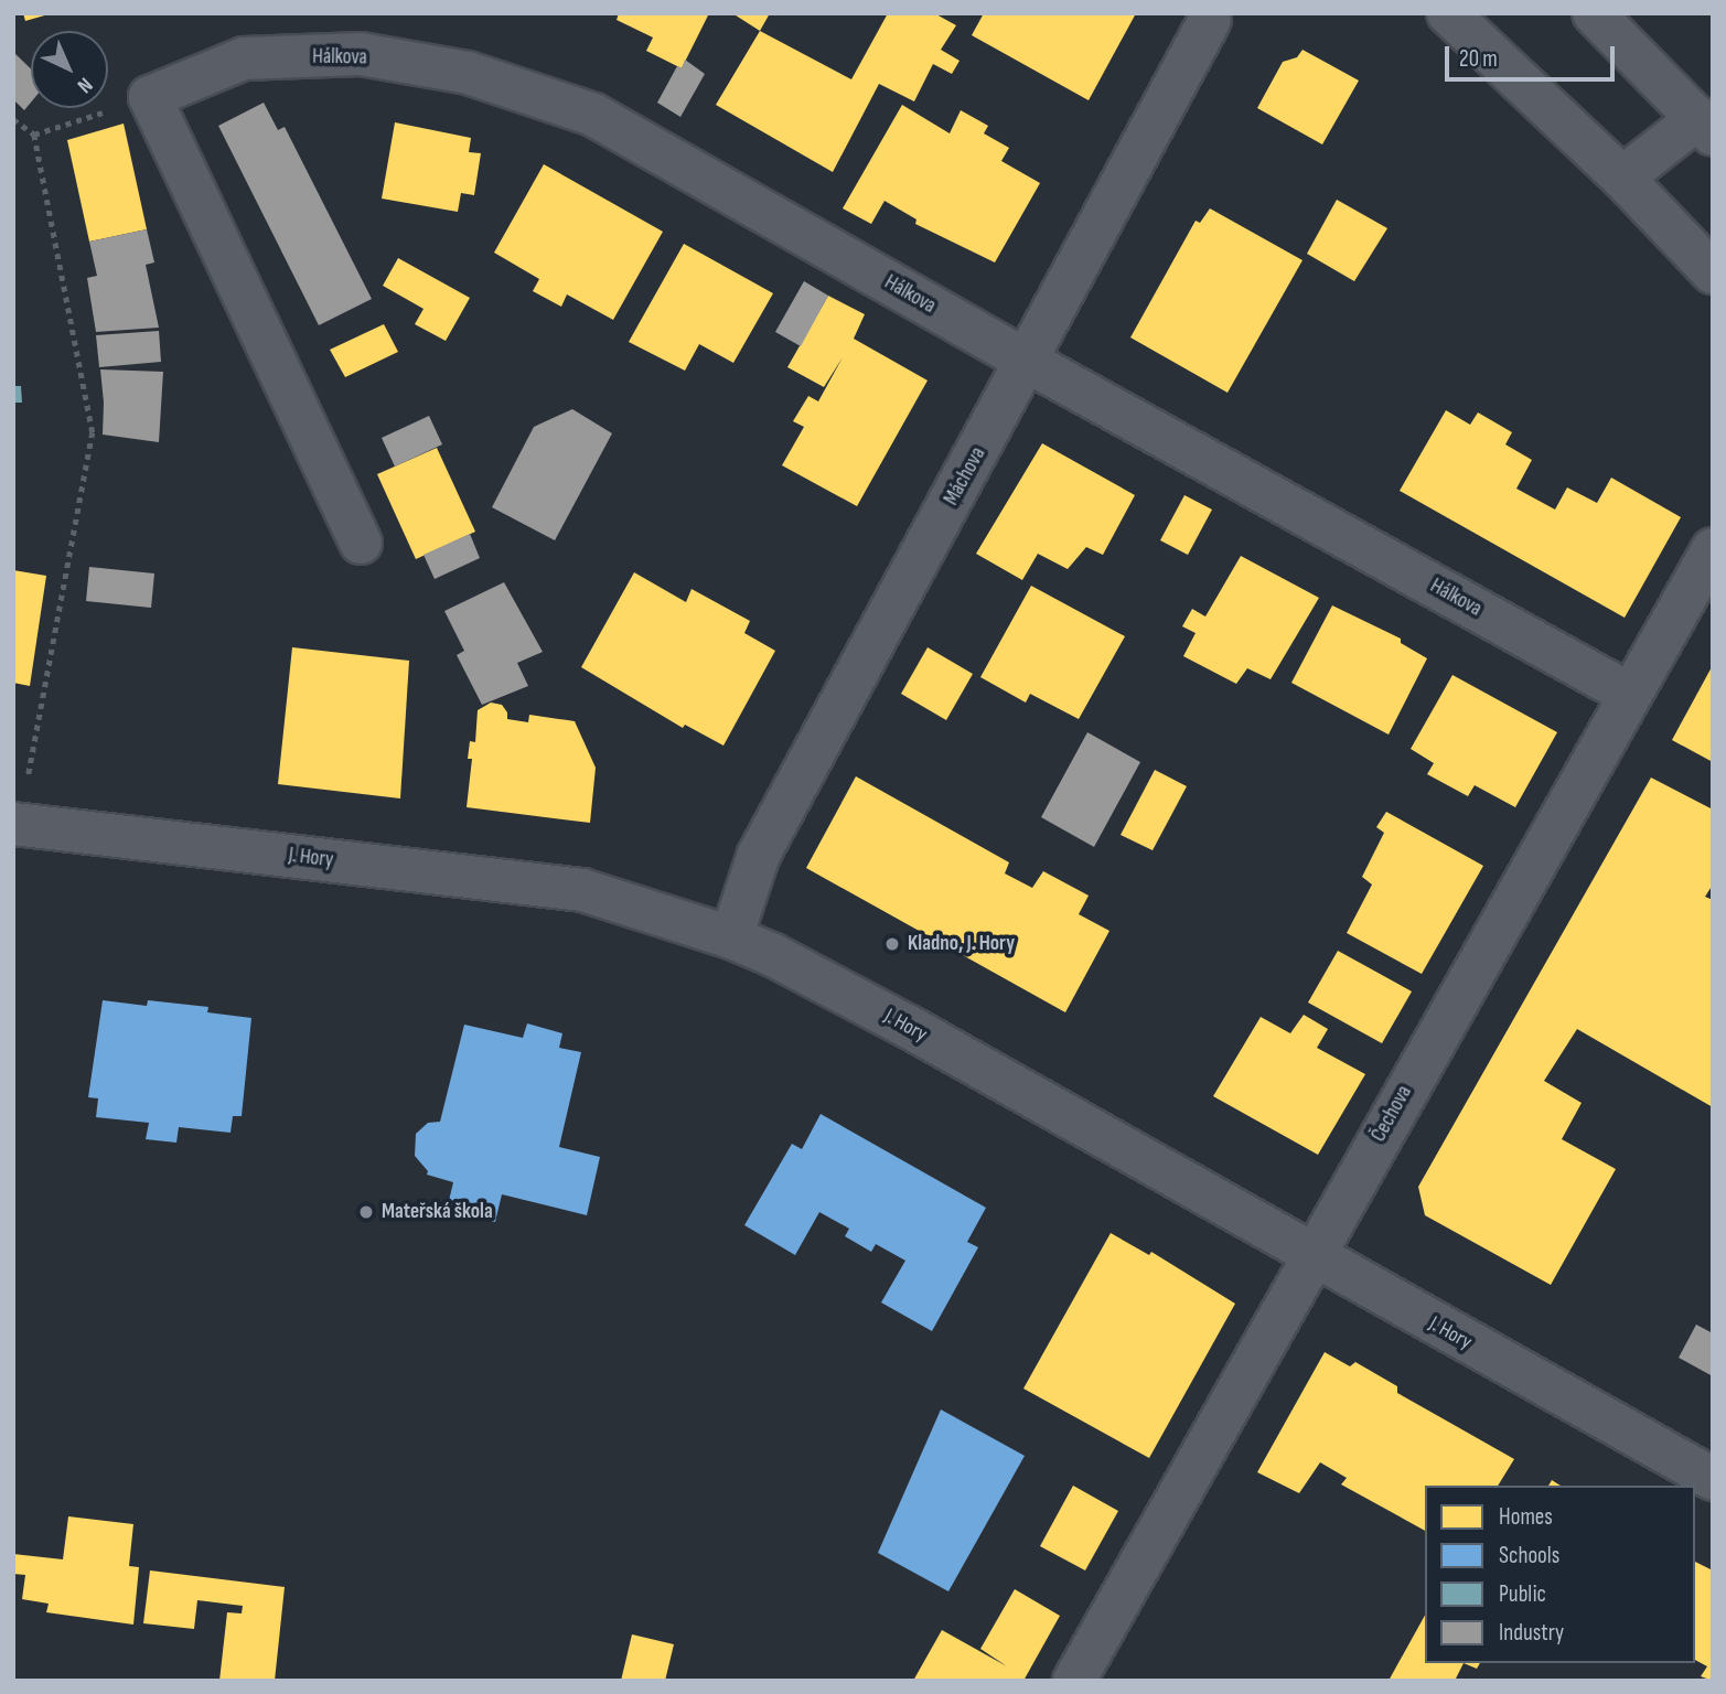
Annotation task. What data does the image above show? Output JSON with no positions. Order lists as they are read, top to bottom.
{
  "streets": {
    "street": [
      "Hálkova",
      "Máchova",
      "J. Hory",
      "Čechova"
    ]
  },
  "crossings": [
    ["Hálkova", "Máchova"],
    ["Hálkova", "Čechova"],
    ["Máchova", "J. Hory"],
    ["J. Hory", "Čechova"]
  ],
  "places": ["Kladno, J. Hory", "Mateřská škola"],
  "legend": [
    "Homes",
    "Schools",
    "Public",
    "Industry"
  ],
  "scale_bar": "20 m",
  "north": "bottom right"
}
